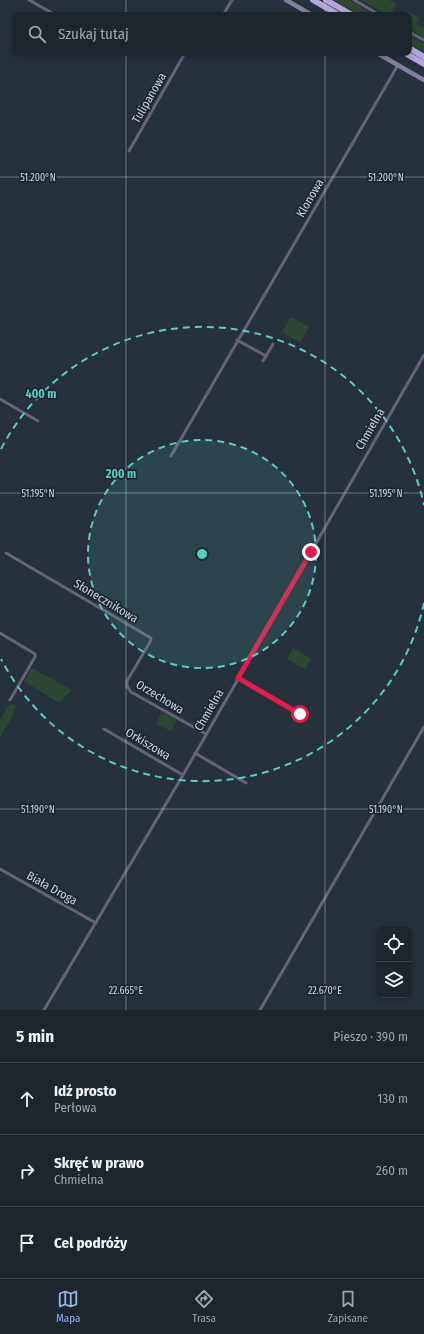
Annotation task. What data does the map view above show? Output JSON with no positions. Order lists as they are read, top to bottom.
{
  "streets": {
    "street": [
      "Tulipanowa",
      "Klonowa",
      "Chmielna",
      "Słonecznikowa",
      "Orzechowa",
      "Orkiszowa",
      "Biała Droga"
    ]
  },
  "crossings": [
    ["Chmielna", "Orzechowa"],
    ["Chmielna", "Orkiszowa"],
    ["Chmielna", "Biała Droga"],
    ["Słonecznikowa", "Orzechowa"]
  ],
  "page": {
    "search": "Szukaj tutaj",
    "heading": ["5 min", "Pieszo · 390 m"],
    "list": [
      ["Idź prosto", "Perłowa", "130 m"],
      ["Skręć w prawo", "Chmielna", "260 m"],
      "Cel podróży"
    ],
    "nav": ["Mapa", "Trasa", "Zapisane"]
  },
  "coordinates": [
    "51.200°N",
    "51.195°N",
    "51.190°N",
    "22.665°E",
    "22.670°E"
  ],
  "rings": ["400 m", "200 m"]
}
